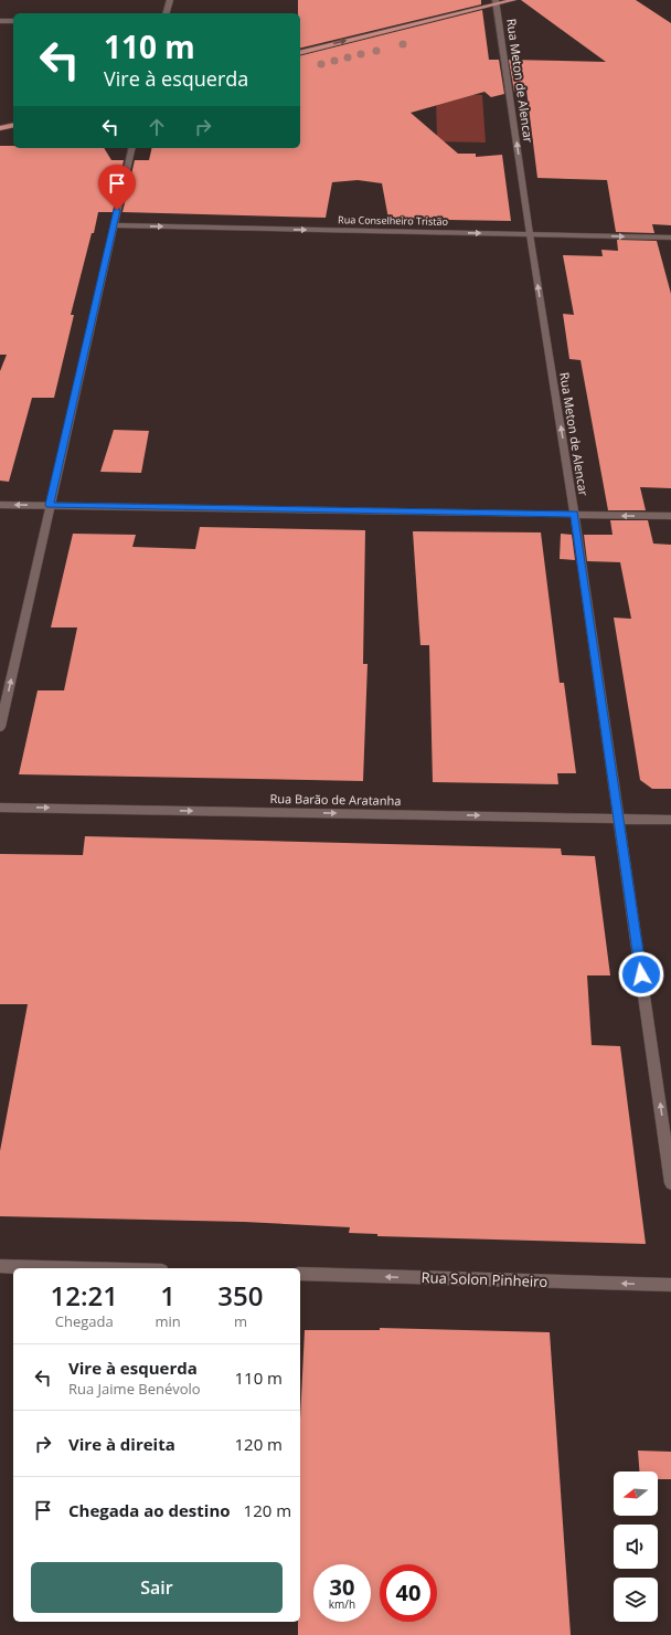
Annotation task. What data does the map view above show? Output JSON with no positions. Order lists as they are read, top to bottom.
{
  "streets": {
    "street": [
      "Rua Meton de Alencar",
      "Rua Conselheiro Tristão",
      "Rua Barão de Aratanha",
      "Rua Solon Pinheiro"
    ]
  },
  "crossings": [
    ["Rua Meton de Alencar", "Rua Conselheiro Tristão"],
    ["Rua Meton de Alencar", "Rua Barão de Aratanha"]
  ],
  "one_way": [
    "Rua Meton de Alencar",
    "Rua Conselheiro Tristão",
    "Rua Barão de Aratanha",
    "Rua Solon Pinheiro"
  ],
  "north": "left",
  "page": {
    "turn": ["110 m", "Vire à esquerda"],
    "eta": [
      "12:21",
      "Chegada",
      "1",
      "min",
      "350",
      "m"
    ],
    "list": [
      {
        "name": "Vire à esquerda",
        "note": "Rua Jaime Benévolo",
        "value": "110 m"
      },
      {
        "name": "Vire à direita",
        "value": "120 m"
      },
      {
        "name": "Chegada ao destino",
        "value": "120 m"
      }
    ],
    "buttons": "Sair",
    "speed": "30 km/h",
    "limit": "40"
  }
}
